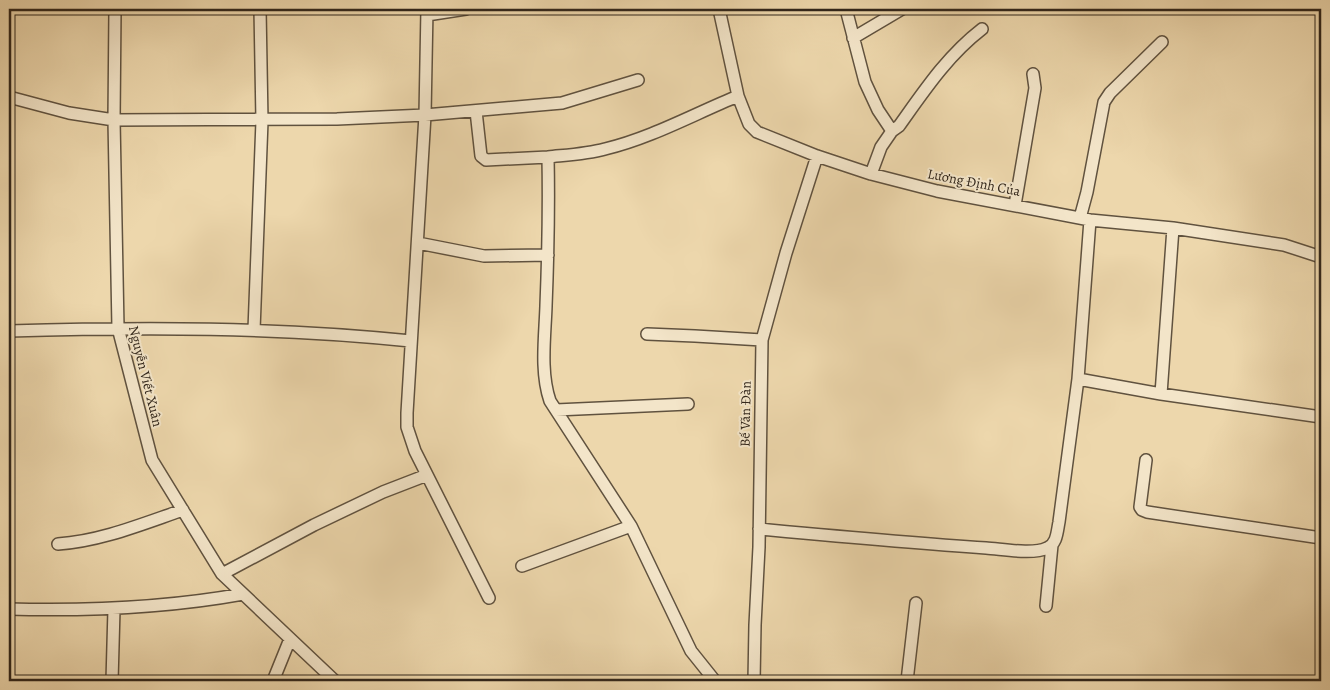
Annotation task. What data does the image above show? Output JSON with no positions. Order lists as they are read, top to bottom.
{
  "streets": {
    "street": ["Lương Định Của", "Nguyễn Viết Xuân", "Bế Văn Đàn"]
  },
  "crossings": [
    ["Lương Định Của", "Bế Văn Đàn"]
  ]
}
